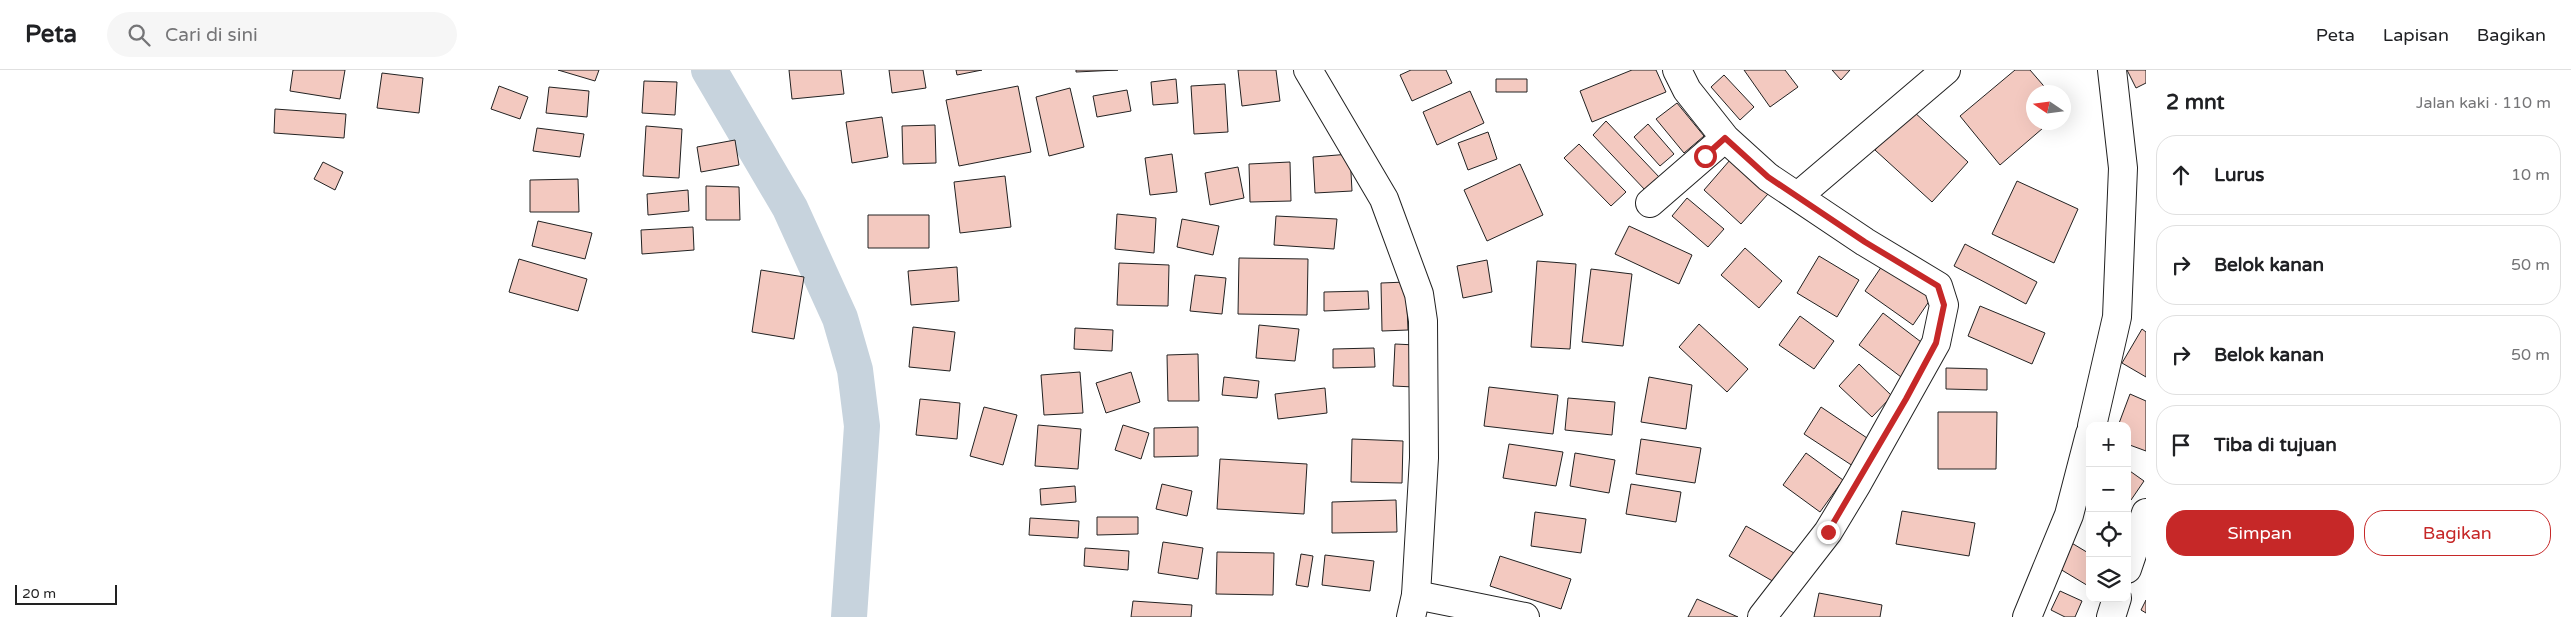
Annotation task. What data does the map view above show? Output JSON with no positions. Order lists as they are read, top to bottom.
{
  "scale_bar": "20 m",
  "north": "left",
  "page": {
    "header": "Peta",
    "search": "Cari di sini",
    "nav": ["Peta", "Lapisan", "Bagikan"],
    "heading": ["2 mnt", "Jalan kaki · 110 m"],
    "list": [
      ["Lurus", "10 m"],
      ["Belok kanan", "50 m"],
      ["Belok kanan", "50 m"],
      "Tiba di tujuan"
    ],
    "map_buttons": ["+", "−"],
    "buttons": ["Simpan", "Bagikan"],
    "scale": "20 m"
  }
}
